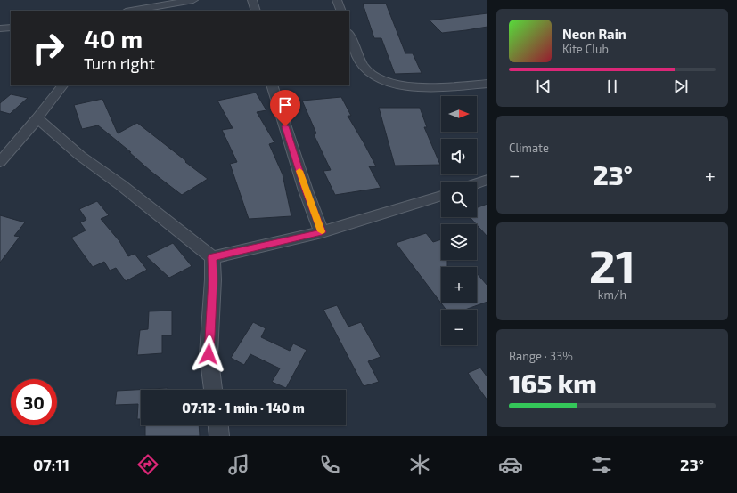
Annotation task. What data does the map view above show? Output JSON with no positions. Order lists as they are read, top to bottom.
{
  "north": "right",
  "page": {
    "turn": ["40 m", "Turn right"],
    "song": ["Neon Rain", "Kite Club"],
    "map_buttons": ["+", "−"],
    "tile": [
      "Climate",
      ["21", "km/h"],
      ["Range · 33%", "165 km"]
    ],
    "heat": ["−", "23°", "+"],
    "limit": "30",
    "trip": "07:12 · 1 min · 140 m",
    "tabs": ["07:11", "23°"]
  }
}
